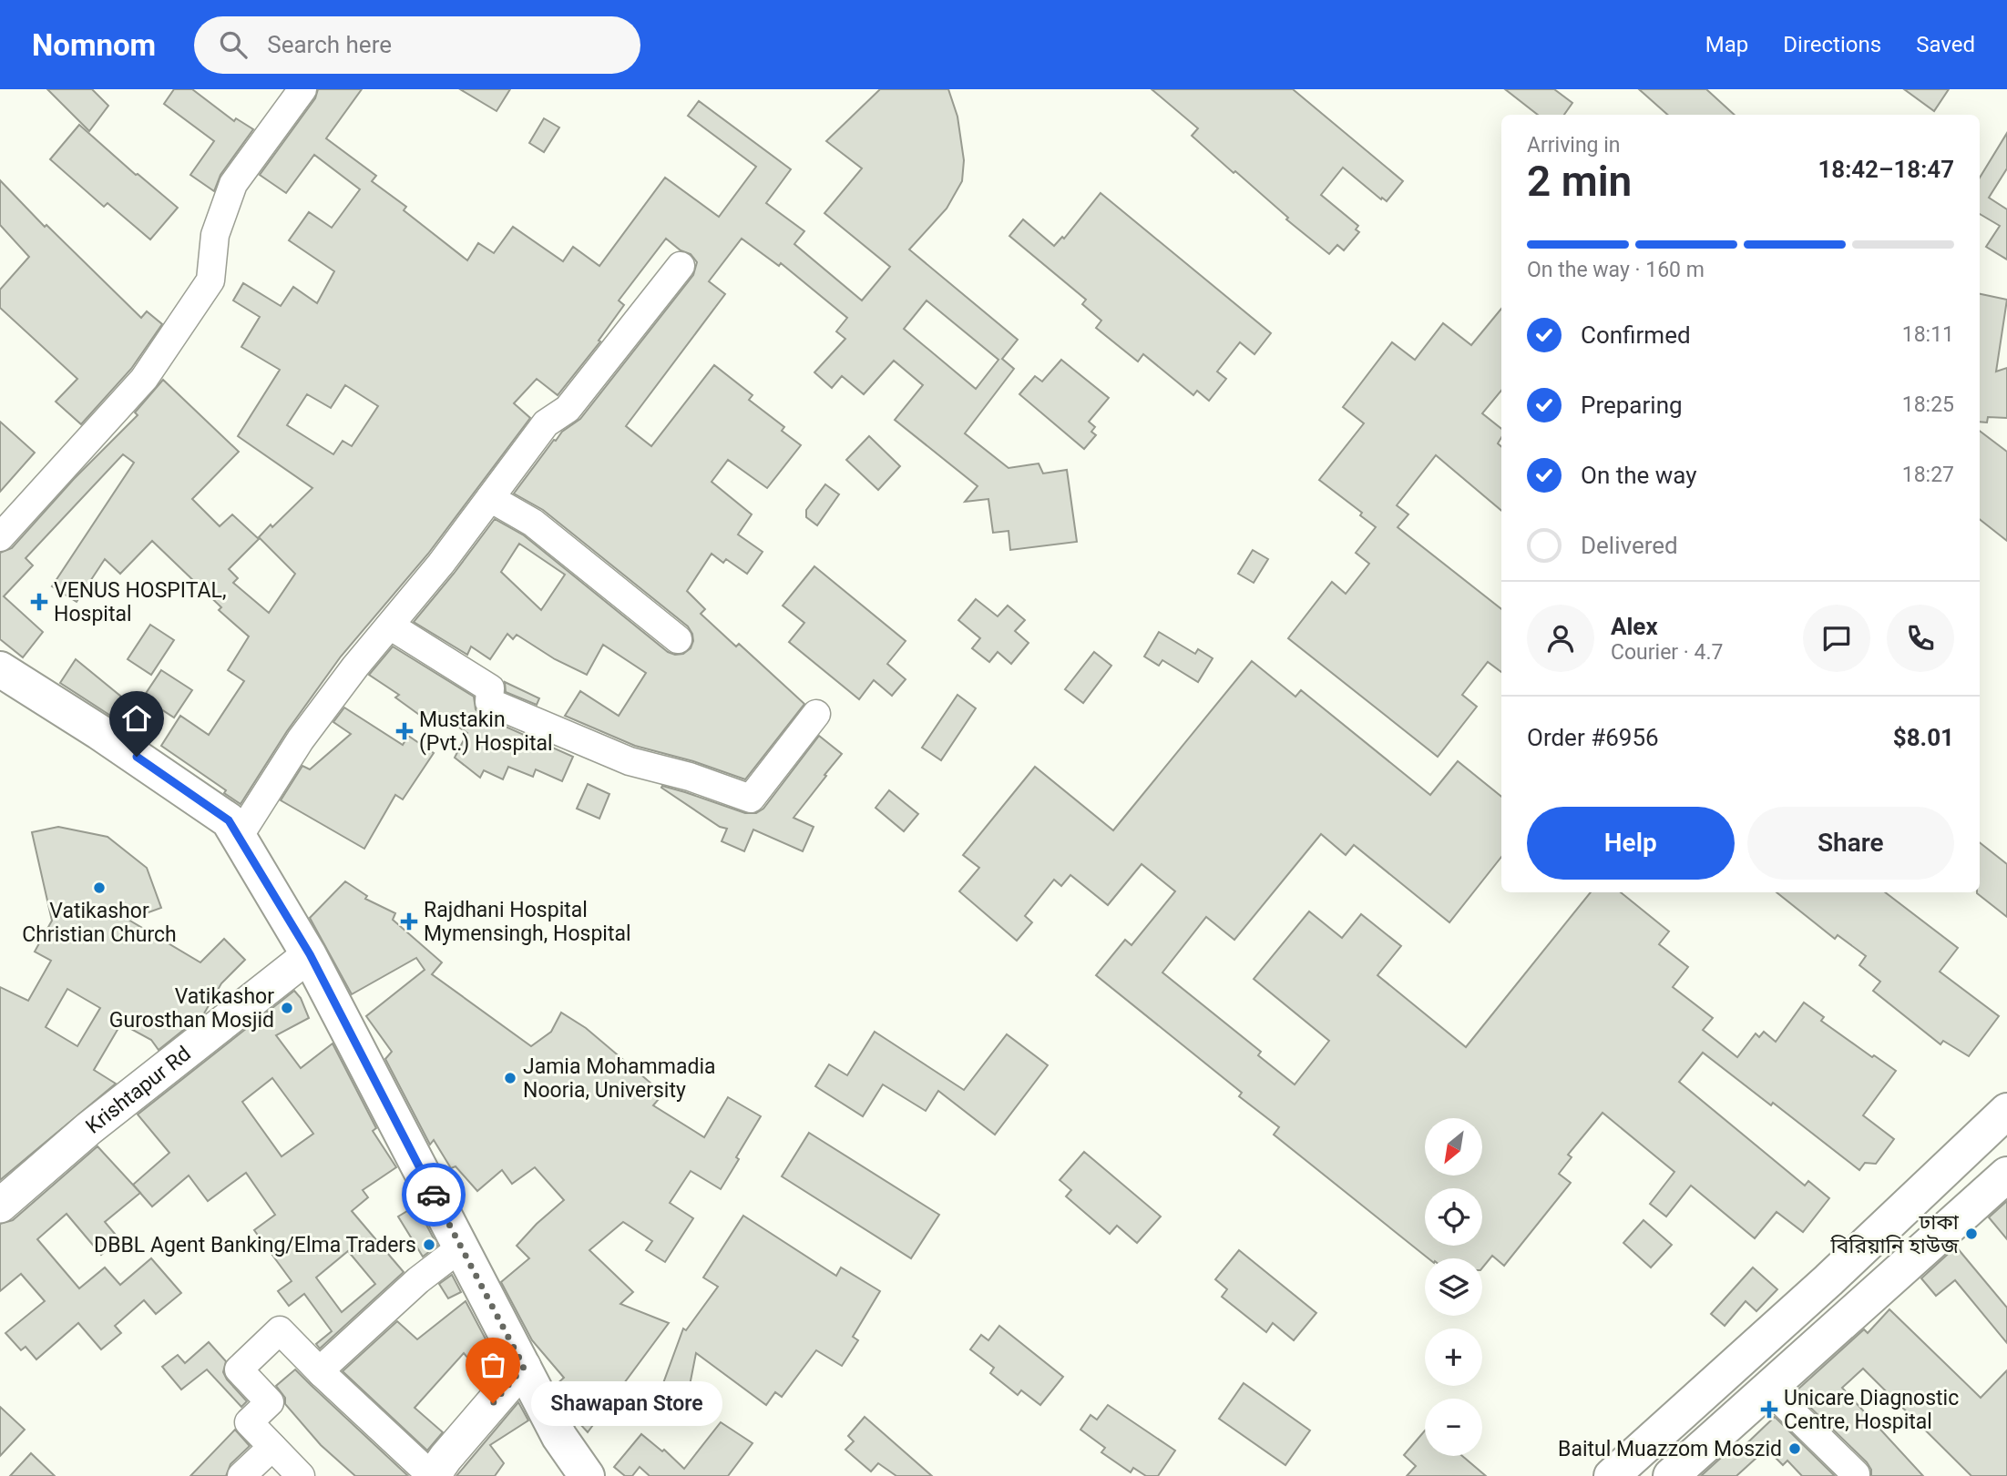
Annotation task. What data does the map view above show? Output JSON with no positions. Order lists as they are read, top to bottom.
{
  "streets": {
    "street": ["Krishtapur Rd"]
  },
  "places": {
    "health": [
      "VENUS HOSPITAL, Hospital",
      "Mustakin (Pvt.) Hospital",
      "Rajdhani Hospital Mymensingh, Hospital",
      "Unicare Diagnostic Centre, Hospital"
    ],
    "other": [
      "Vatikashor Christian Church",
      "Vatikashor Gurosthan Mosjid",
      "Jamia Mohammadia Nooria, University",
      "ঢাকা বিরিয়ানি হাউজ",
      "DBBL Agent Banking/Elma Traders",
      "Shawapan Store",
      "Baitul Muazzom Moszid"
    ]
  },
  "north": "bottom left",
  "page": {
    "header": "Nomnom",
    "search": "Search here",
    "nav": ["Map", "Directions", "Saved"],
    "heading": ["2 min", "Arriving in", "18:42–18:47"],
    "panel": [
      "Alex",
      "Courier · 4.7",
      "Order #6956",
      "$8.01"
    ],
    "bar": "On the way · 160 m",
    "list": [
      ["Confirmed", "18:11"],
      ["Preparing", "18:25"],
      ["On the way", "18:27"],
      "Delivered"
    ],
    "buttons": ["Help", "Share"],
    "map_buttons": ["+", "−"],
    "bubble": "Shawapan Store"
  }
}
